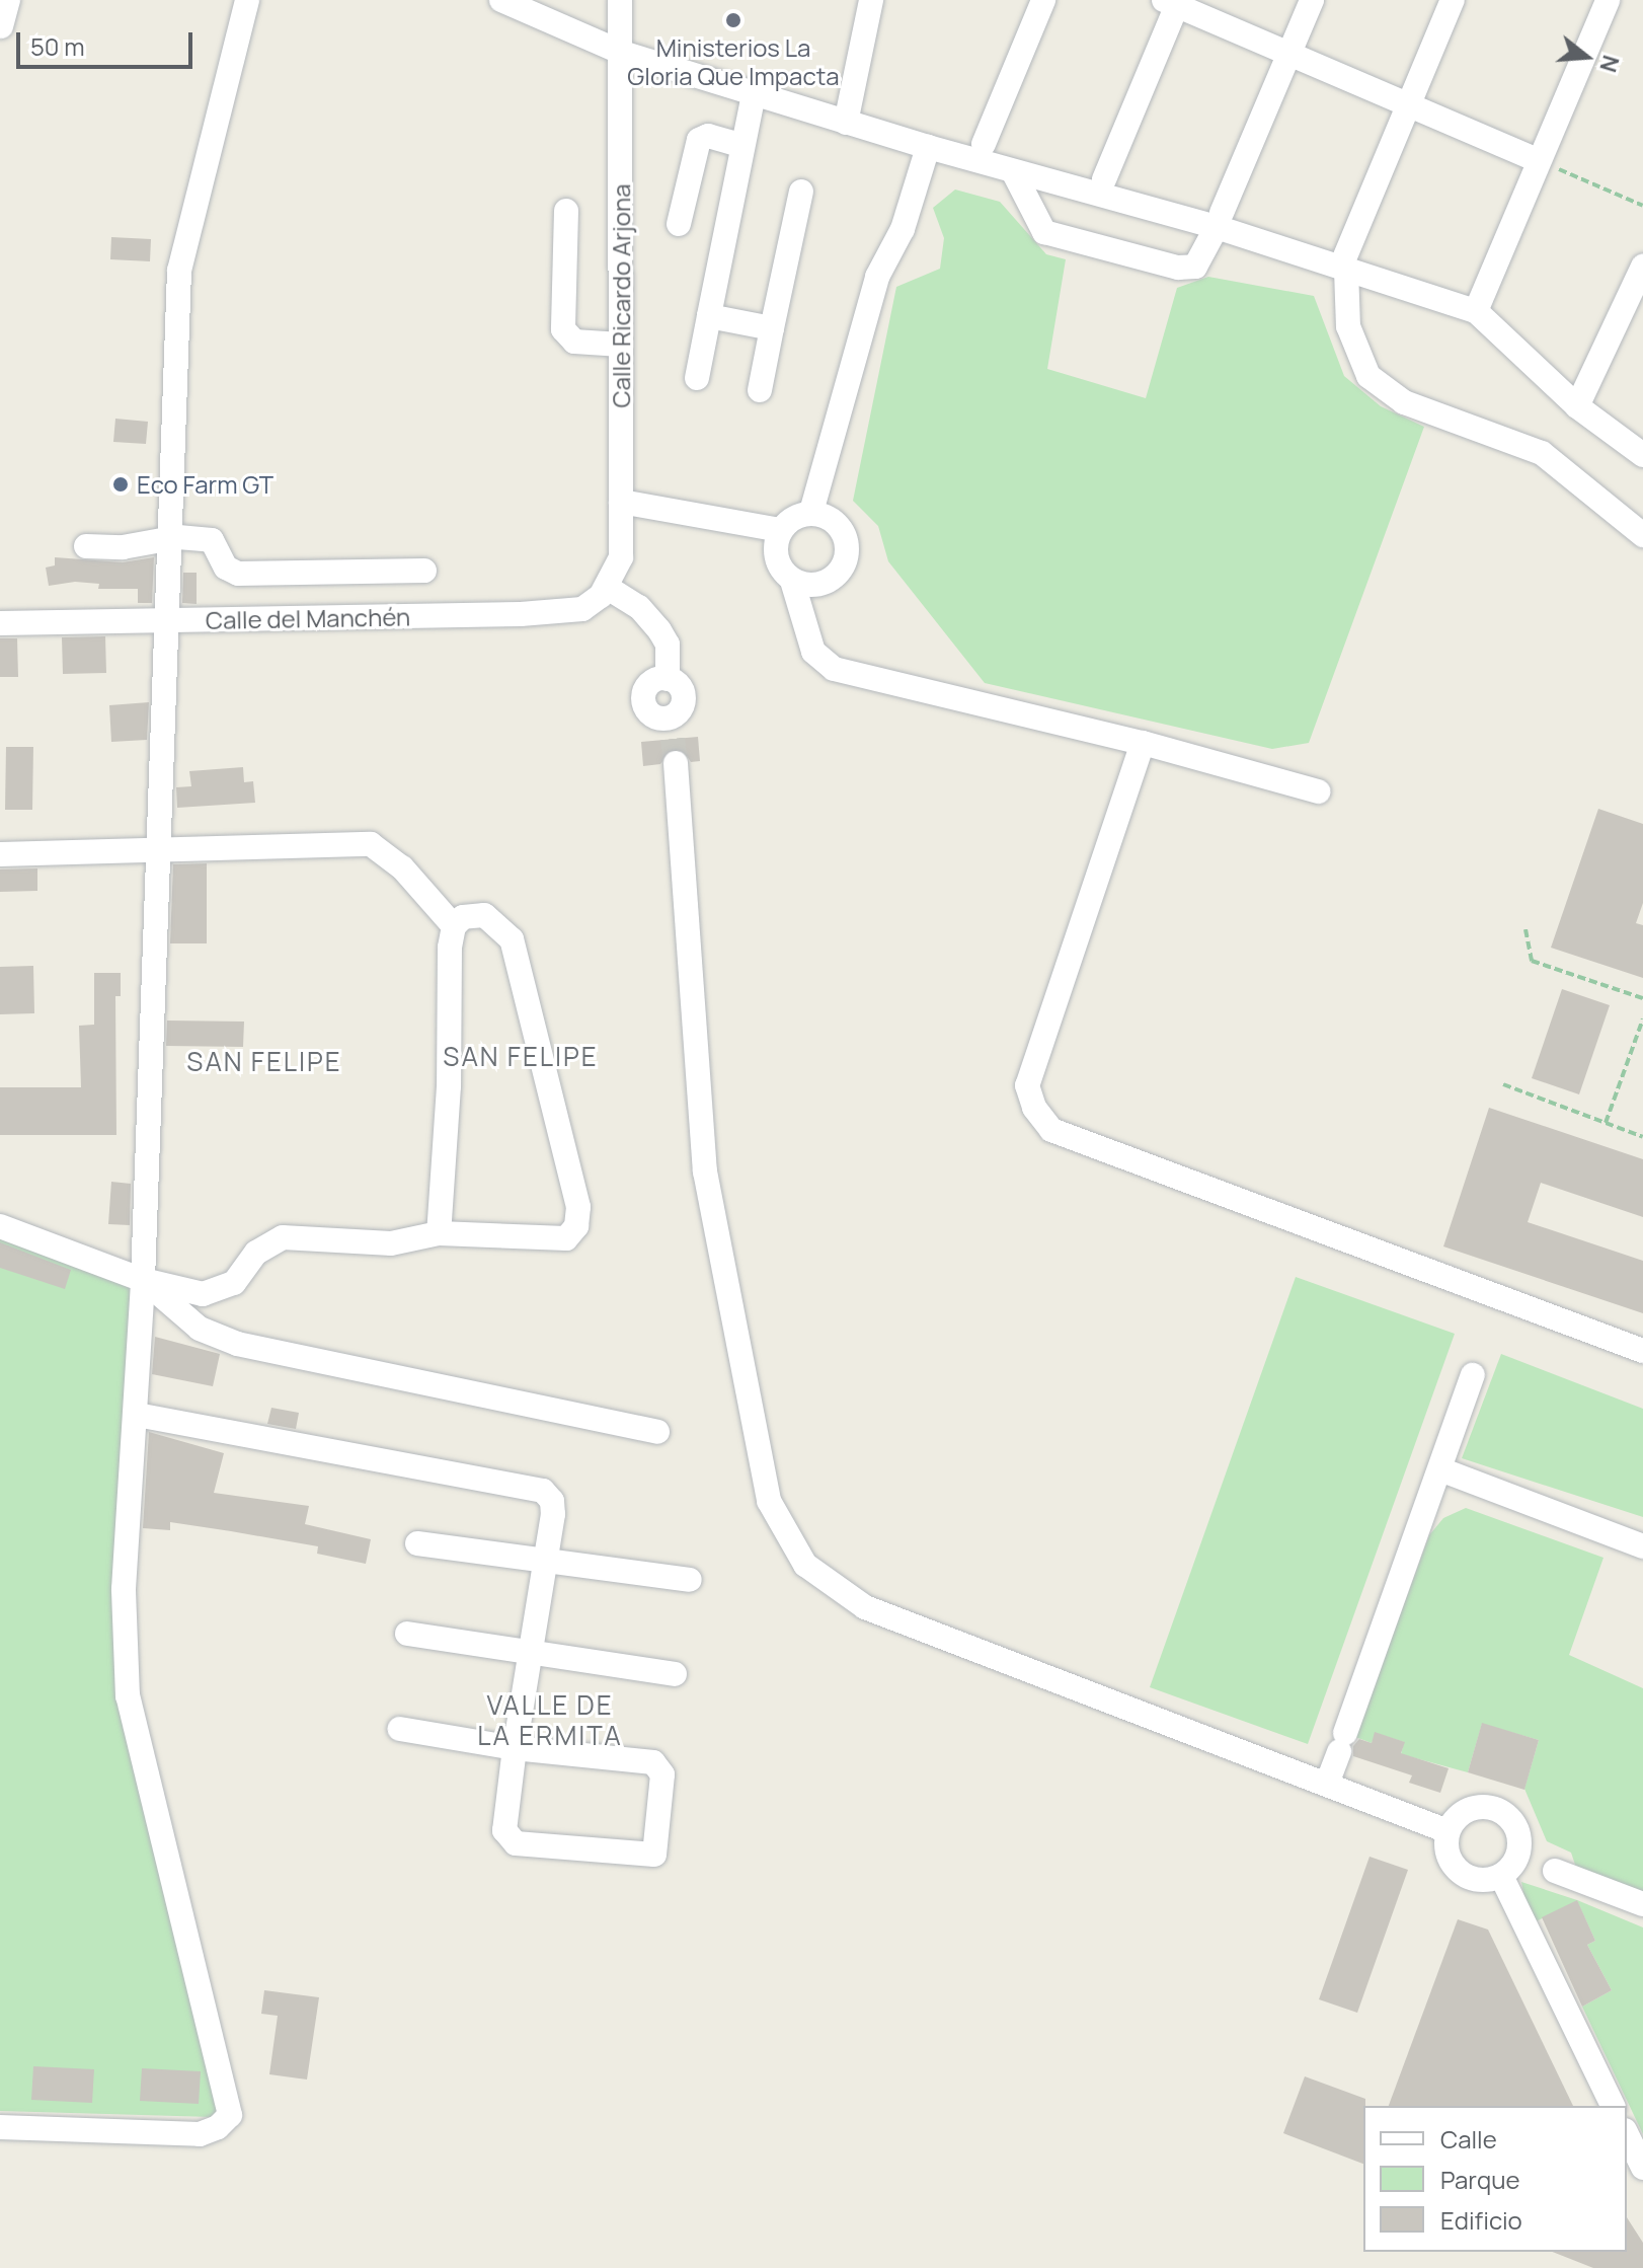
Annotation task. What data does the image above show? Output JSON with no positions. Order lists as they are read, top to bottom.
{
  "streets": {
    "street": ["Calle Ricardo Arjona", "Calle del Manchén"]
  },
  "crossings": [
    ["Calle Ricardo Arjona", "Calle del Manchén"]
  ],
  "districts": ["SAN FELIPE", "SAN FELIPE", "VALLE DE LA ERMITA"],
  "places": ["Ministerios La Gloria Que Impacta", "Eco Farm GT"],
  "legend": ["Calle", "Parque", "Edificio"],
  "scale_bar": "50 m",
  "north": "right"
}
